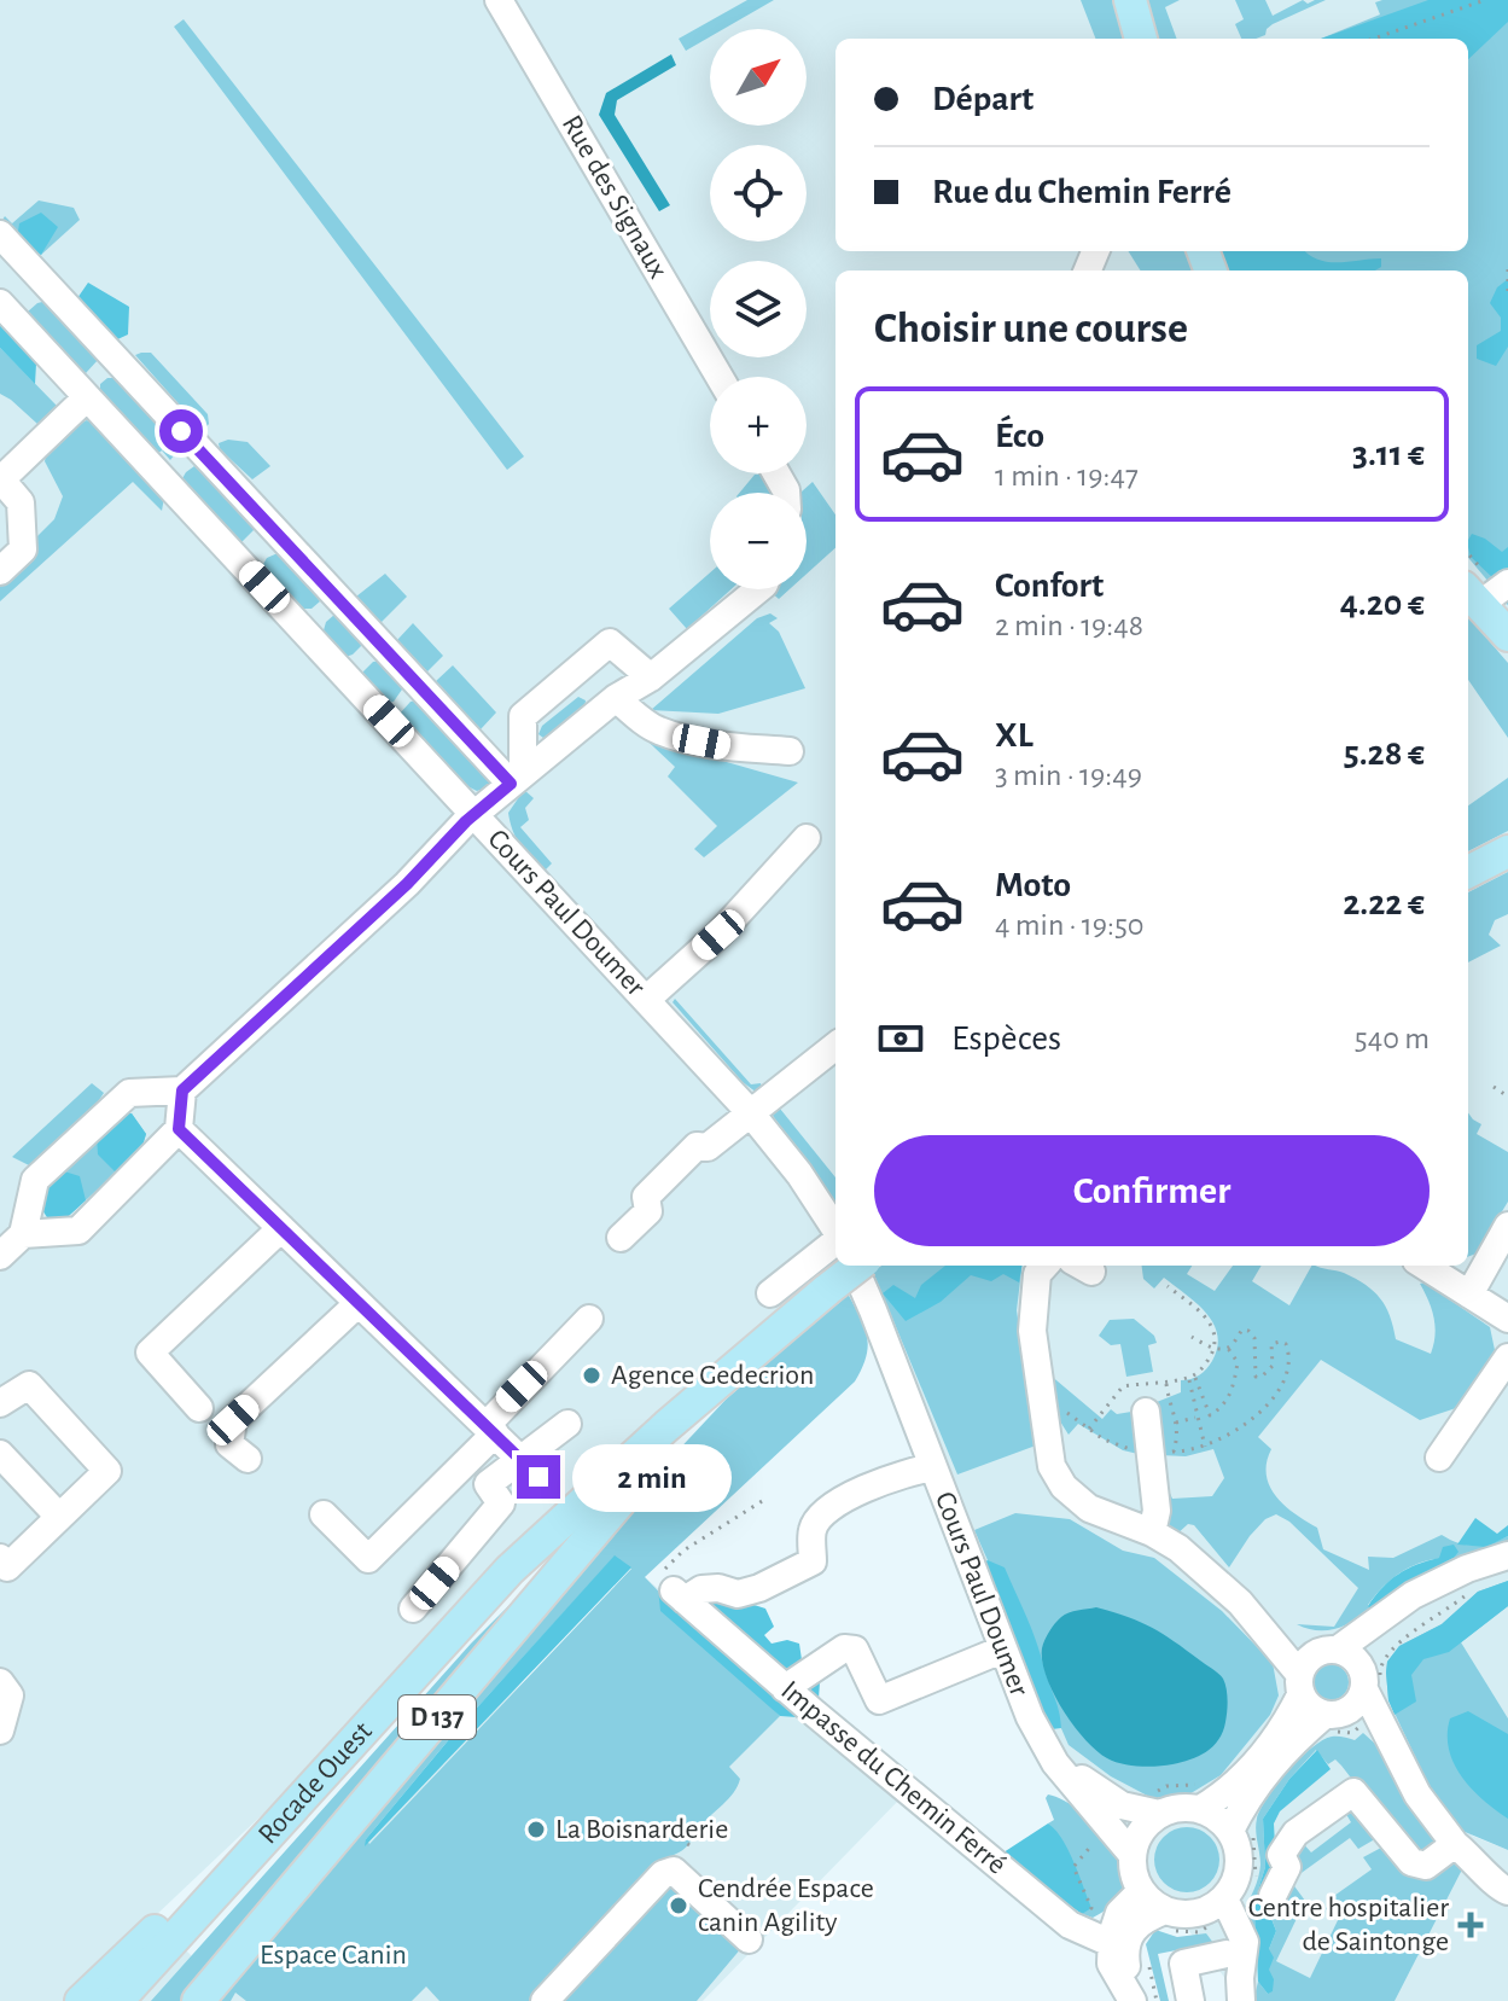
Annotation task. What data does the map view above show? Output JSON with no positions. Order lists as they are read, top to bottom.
{
  "streets": {
    "main road": ["D 137", "Rocade Ouest"],
    "street": ["Rue des Signaux", "Cours Paul Doumer", "Impasse du Chemin Ferré"]
  },
  "crossings": [
    ["D 137", "Rocade Ouest"]
  ],
  "parks": ["Espace Canin"],
  "places": {
    "other": ["Agence Gedecrion", "La Boisnarderie", "Cendrée Espace canin Agility"],
    "health": ["Centre hospitalier de Saintonge"]
  },
  "north": "top right",
  "page": {
    "map_buttons": ["+", "−"],
    "banner": ["Départ", "Rue du Chemin Ferré"],
    "heading": "Choisir une course",
    "list": [
      {
        "name": "Éco",
        "note": "1 min · 19:47",
        "value": "3.11 €"
      },
      {
        "name": "Confort",
        "note": "2 min · 19:48",
        "value": "4.20 €"
      },
      {
        "name": "XL",
        "note": "3 min · 19:49",
        "value": "5.28 €"
      },
      {
        "name": "Moto",
        "note": "4 min · 19:50",
        "value": "2.22 €"
      }
    ],
    "pay": ["Espèces", "540 m"],
    "buttons": "Confirmer",
    "bubble": "2 min"
  }
}
